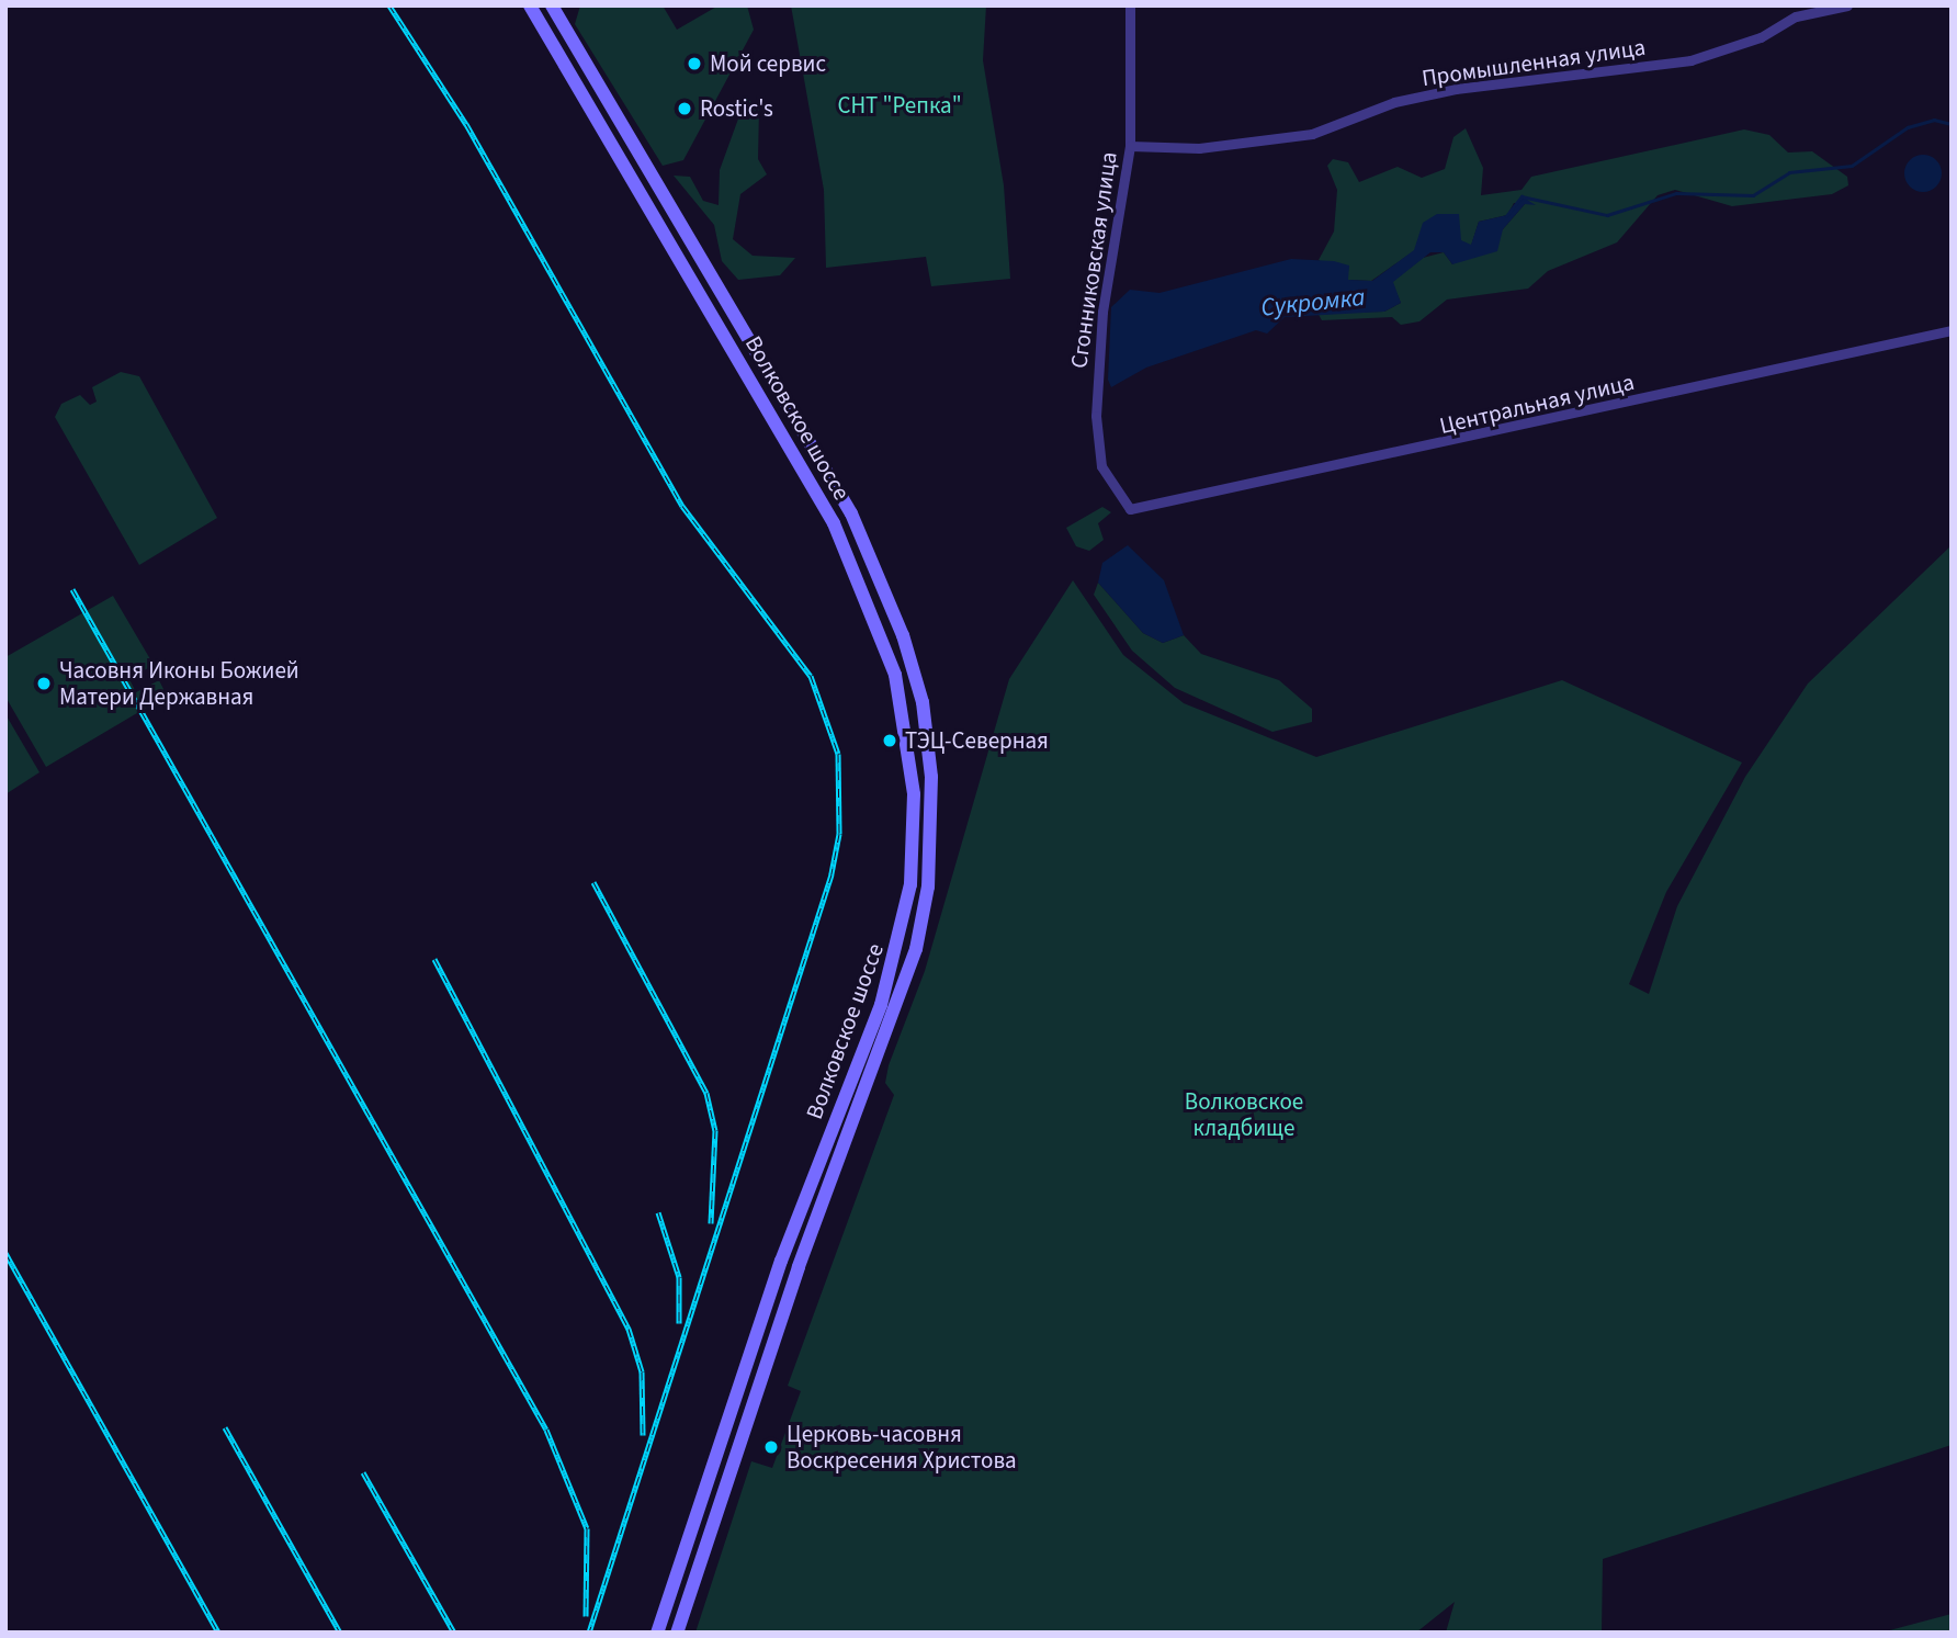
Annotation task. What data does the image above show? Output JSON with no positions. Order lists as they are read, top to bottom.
{
  "streets": {
    "main road": ["Волковское шоссе"],
    "street": ["Промышленная улица", "Сгонниковская улица", "Центральная улица"]
  },
  "crossings": [
    ["Промышленная улица", "Сгонниковская улица"],
    ["Сгонниковская улица", "Центральная улица"]
  ],
  "water": ["Сукромка"],
  "parks": ["СНТ \"Репка\"", "Волковское кладбище"],
  "places": [
    "Мой сервис",
    "Rostic's",
    "Часовня Иконы Божией Матери Державная",
    "ТЭЦ-Северная",
    "Церковь-часовня Воскресения Христова"
  ]
}
